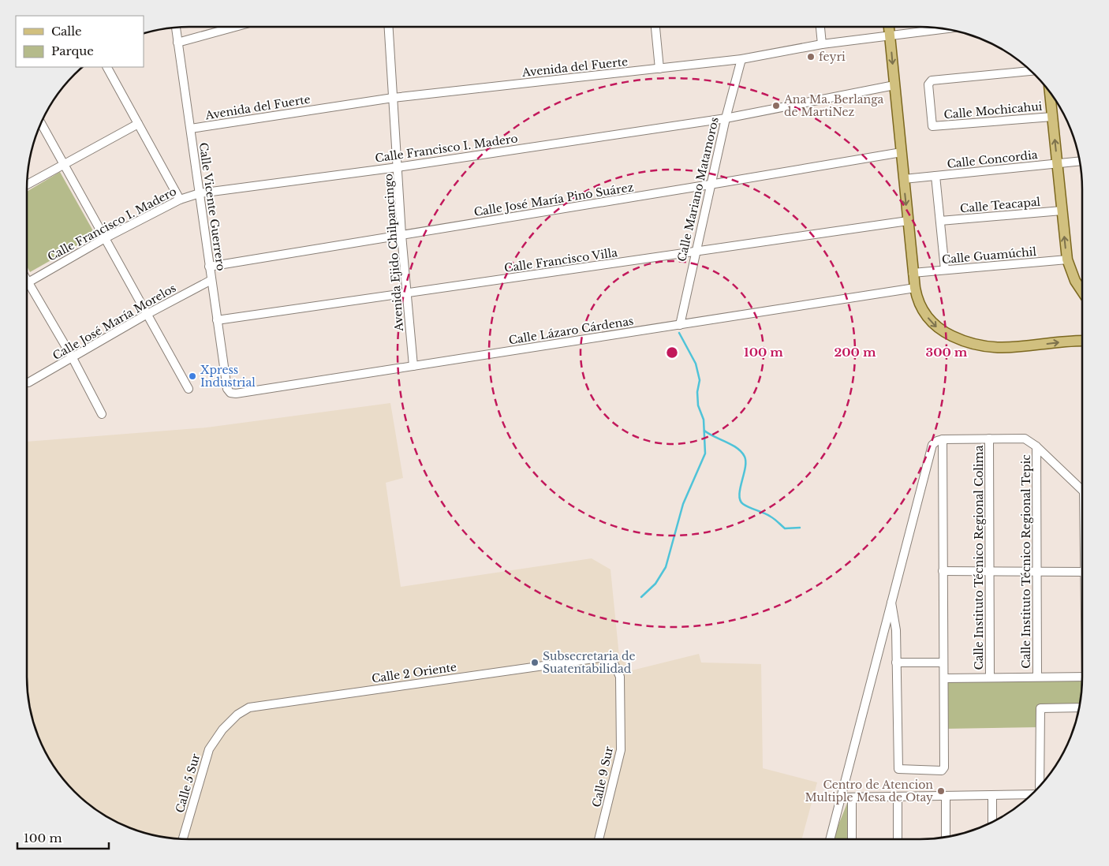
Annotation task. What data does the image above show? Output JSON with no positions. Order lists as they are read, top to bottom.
{
  "streets": {
    "street": [
      "Avenida del Fuerte",
      "Calle Mochicahui",
      "Calle Francisco I. Madero",
      "Calle Concordia",
      "Calle Mariano Matamoros",
      "Calle José María Pino Suárez",
      "Calle Teacapal",
      "Calle Vicente Guerrero",
      "Avenida Ejido Chilpancingo",
      "Calle Guamúchil",
      "Calle Francisco Villa",
      "Calle José María Morelos",
      "Calle Lázaro Cárdenas",
      "Calle Instituto Técnico Regional Colima",
      "Calle Instituto Técnico Regional Tepic",
      "Calle 2 Oriente",
      "Calle 9 Sur",
      "Calle 5 Sur"
    ]
  },
  "crossings": [
    ["Avenida del Fuerte", "Calle Mariano Matamoros"],
    ["Avenida del Fuerte", "Calle Vicente Guerrero"],
    ["Avenida del Fuerte", "Avenida Ejido Chilpancingo"],
    ["Calle Francisco I. Madero", "Calle Mariano Matamoros"],
    ["Calle Francisco I. Madero", "Calle Vicente Guerrero"],
    ["Calle Francisco I. Madero", "Avenida Ejido Chilpancingo"],
    ["Calle Mariano Matamoros", "Calle José María Pino Suárez"],
    ["Calle Mariano Matamoros", "Calle Francisco Villa"],
    ["Calle Mariano Matamoros", "Calle Lázaro Cárdenas"],
    ["Calle José María Pino Suárez", "Calle Vicente Guerrero"],
    ["Calle José María Pino Suárez", "Avenida Ejido Chilpancingo"],
    ["Calle Vicente Guerrero", "Calle Francisco Villa"],
    ["Calle Vicente Guerrero", "Calle José María Morelos"],
    ["Calle Vicente Guerrero", "Calle Lázaro Cárdenas"],
    ["Avenida Ejido Chilpancingo", "Calle Francisco Villa"],
    ["Avenida Ejido Chilpancingo", "Calle Lázaro Cárdenas"],
    ["Calle 2 Oriente", "Calle 9 Sur"],
    ["Calle 2 Oriente", "Calle 5 Sur"]
  ],
  "places": [
    "feyri",
    "Ana Ma. Berlanga de MartiNez",
    "Xpress Industrial",
    "Subsecretaria de Suatentabilidad",
    "Centro de Atencion Multiple Mesa de Otay"
  ],
  "legend": ["Calle", "Parque"],
  "scale_bar": "100 m",
  "rings": ["100 m", "200 m", "300 m"]
}
